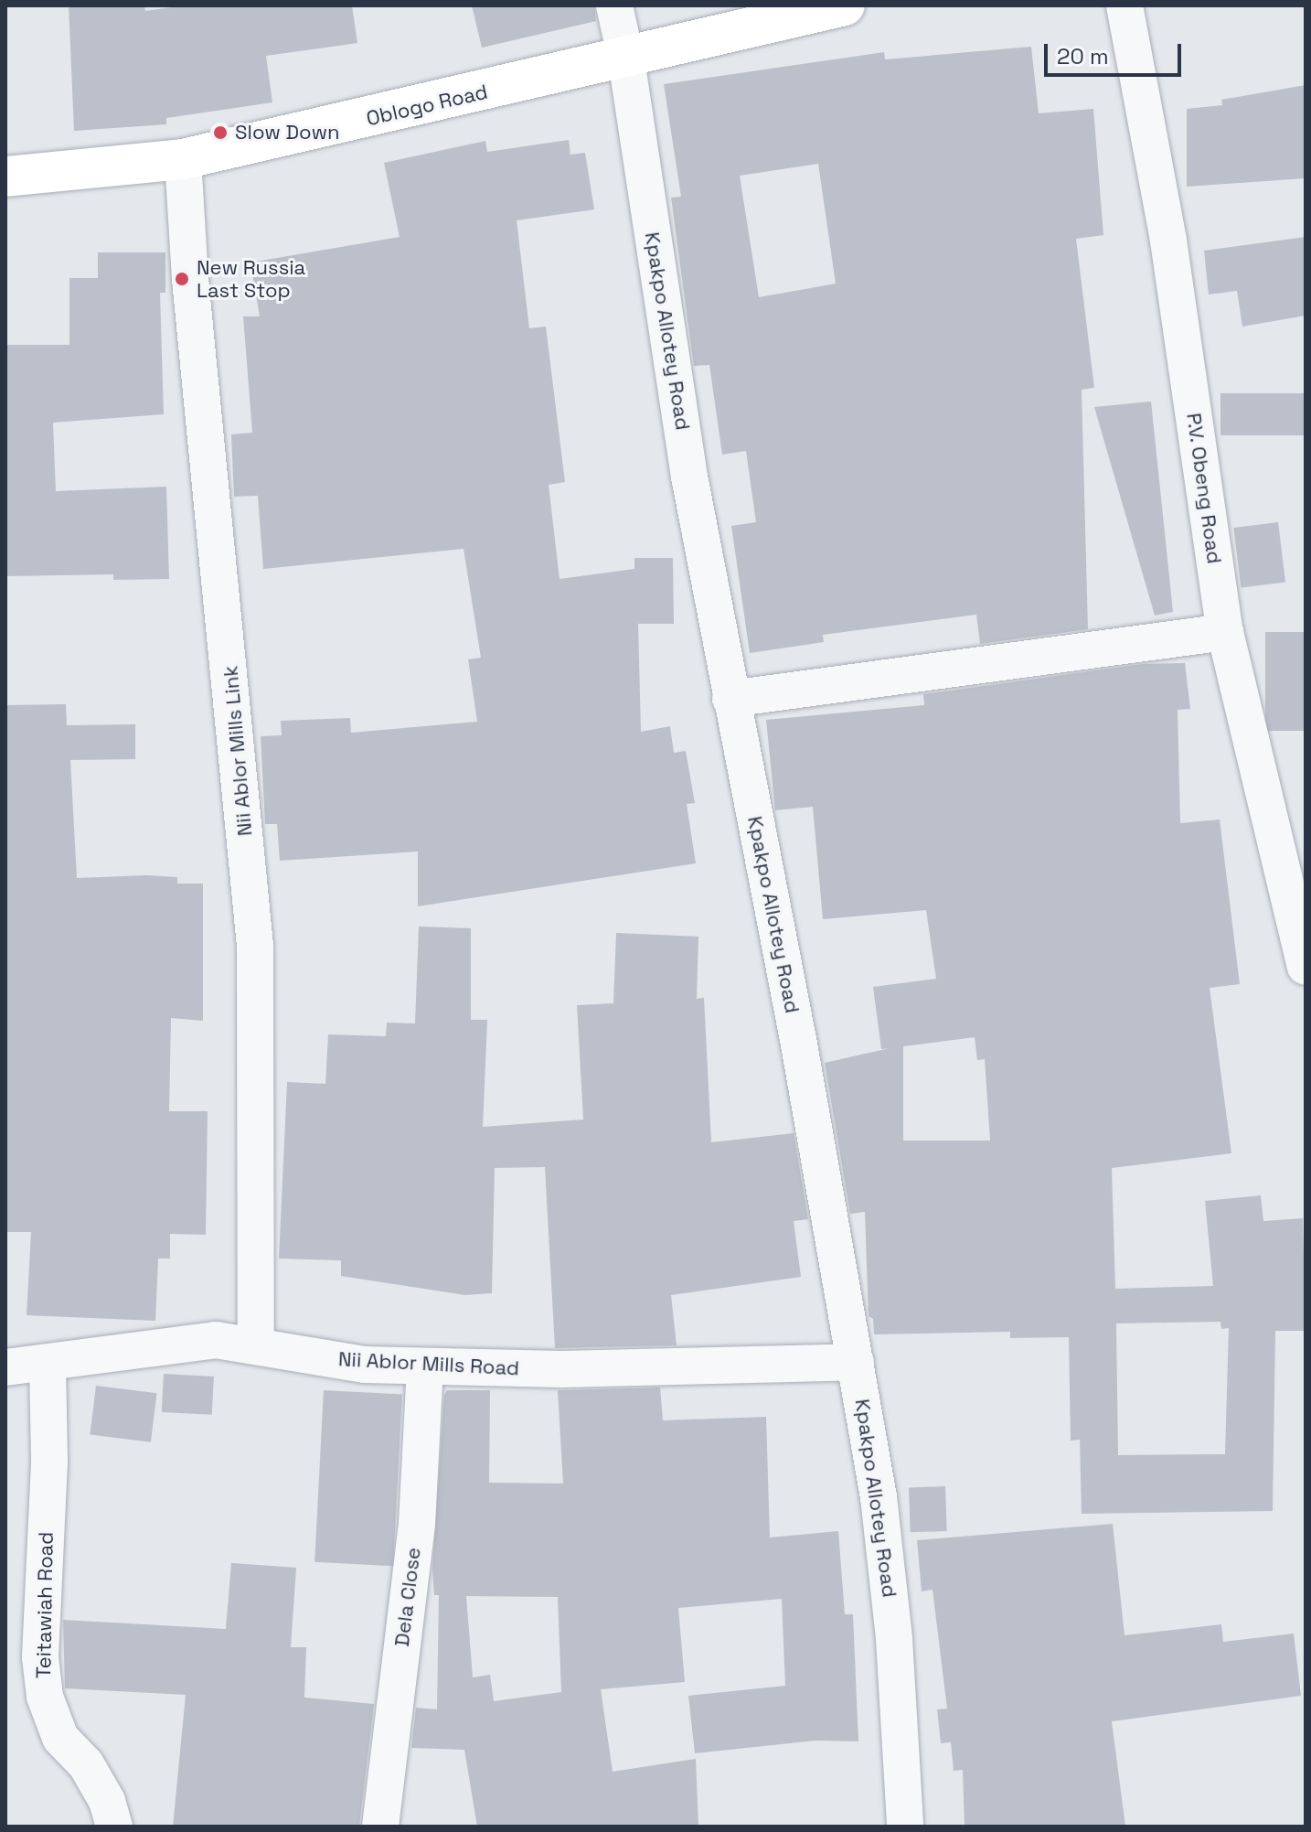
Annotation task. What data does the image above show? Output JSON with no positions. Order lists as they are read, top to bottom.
{
  "streets": {
    "main road": ["Oblogo Road"],
    "street": [
      "Kpakpo Allotey Road",
      "P.V. Obeng Road",
      "Nii Ablor Mills Link",
      "Nii Ablor Mills Road",
      "Dela Close",
      "Teitawiah Road"
    ]
  },
  "crossings": [
    ["Oblogo Road", "Kpakpo Allotey Road"],
    ["Oblogo Road", "Nii Ablor Mills Link"],
    ["Kpakpo Allotey Road", "Nii Ablor Mills Road"],
    ["Nii Ablor Mills Link", "Nii Ablor Mills Road"],
    ["Nii Ablor Mills Road", "Dela Close"],
    ["Nii Ablor Mills Road", "Teitawiah Road"]
  ],
  "places": ["Slow Down", "New Russia Last Stop"],
  "scale_bar": "20 m"
}
